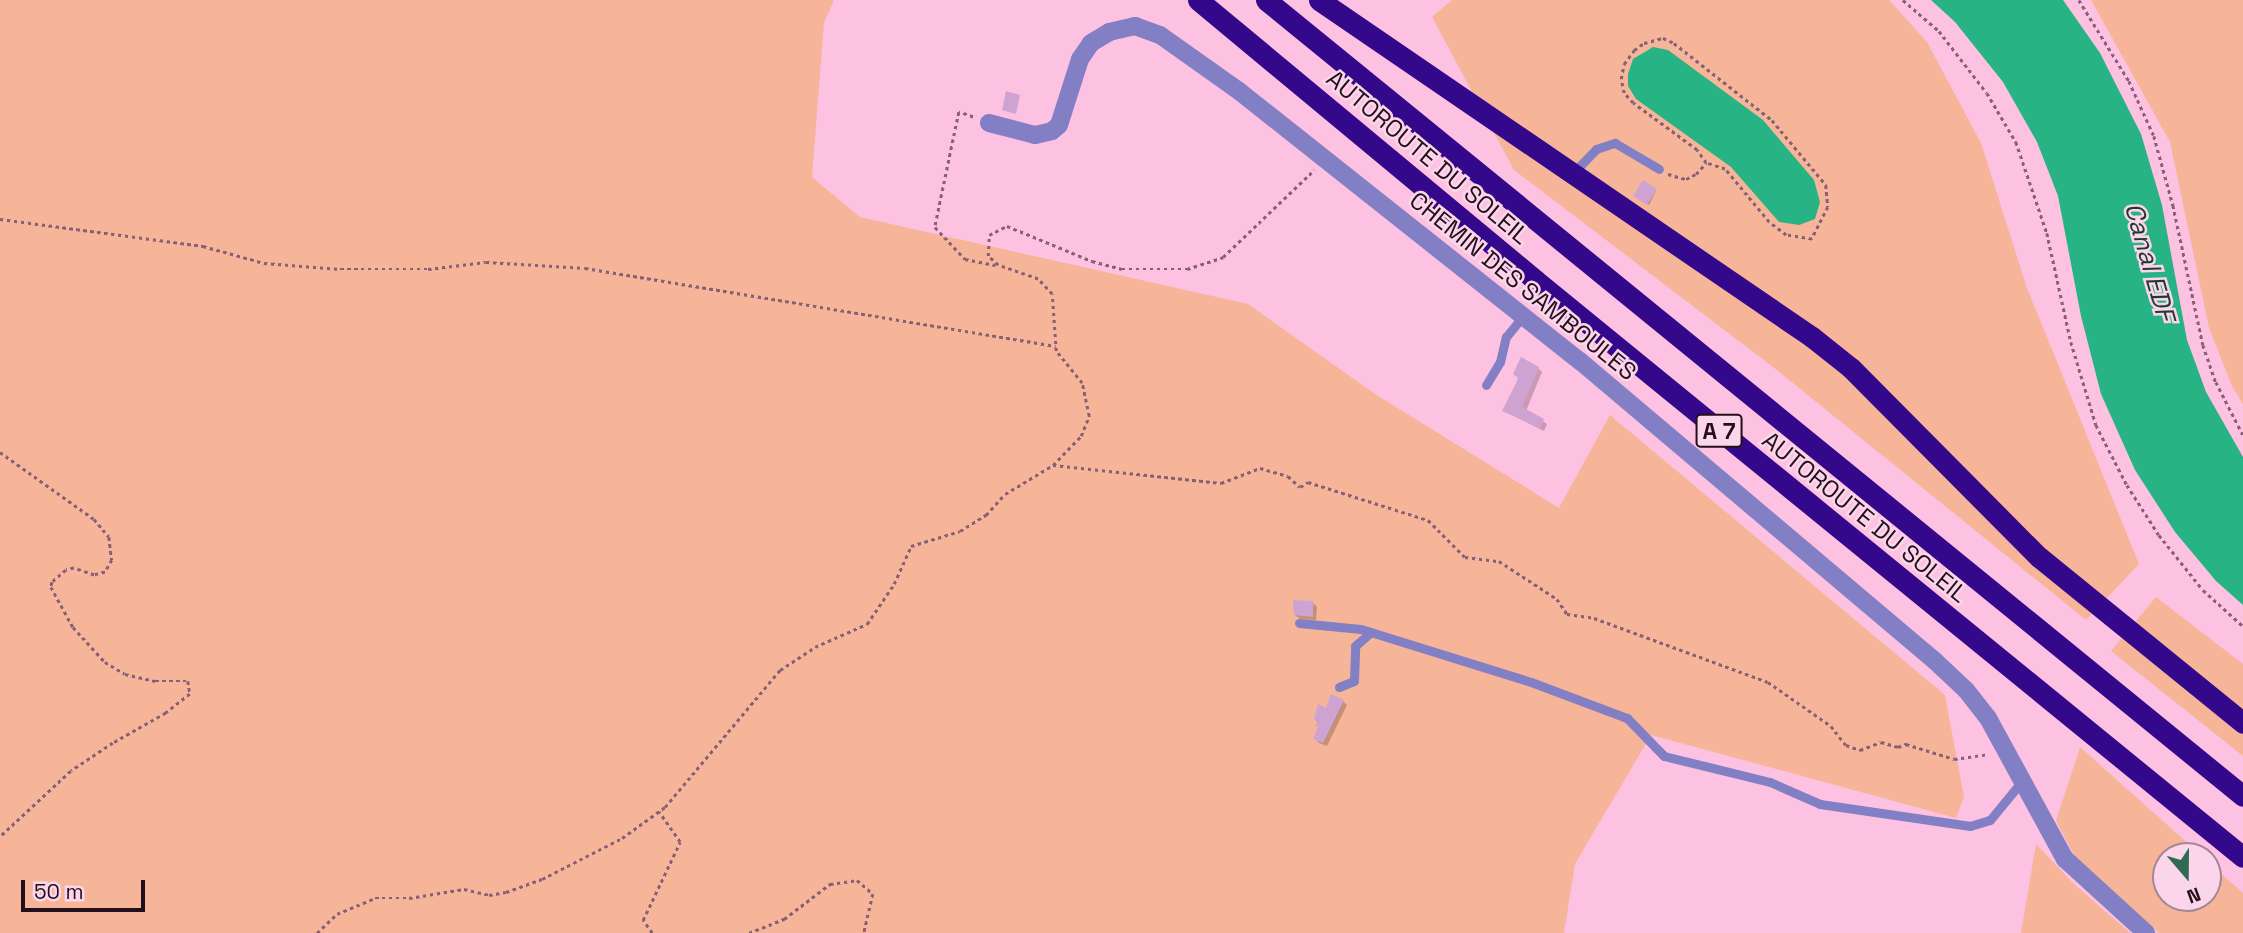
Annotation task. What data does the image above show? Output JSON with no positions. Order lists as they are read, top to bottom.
{
  "streets": {
    "highway": ["AUTOROUTE DU SOLEIL", "A 7"],
    "street": ["CHEMIN DES SAMBOULES"]
  },
  "water": ["Canal EDF"],
  "scale_bar": "50 m",
  "north": "bottom"
}
